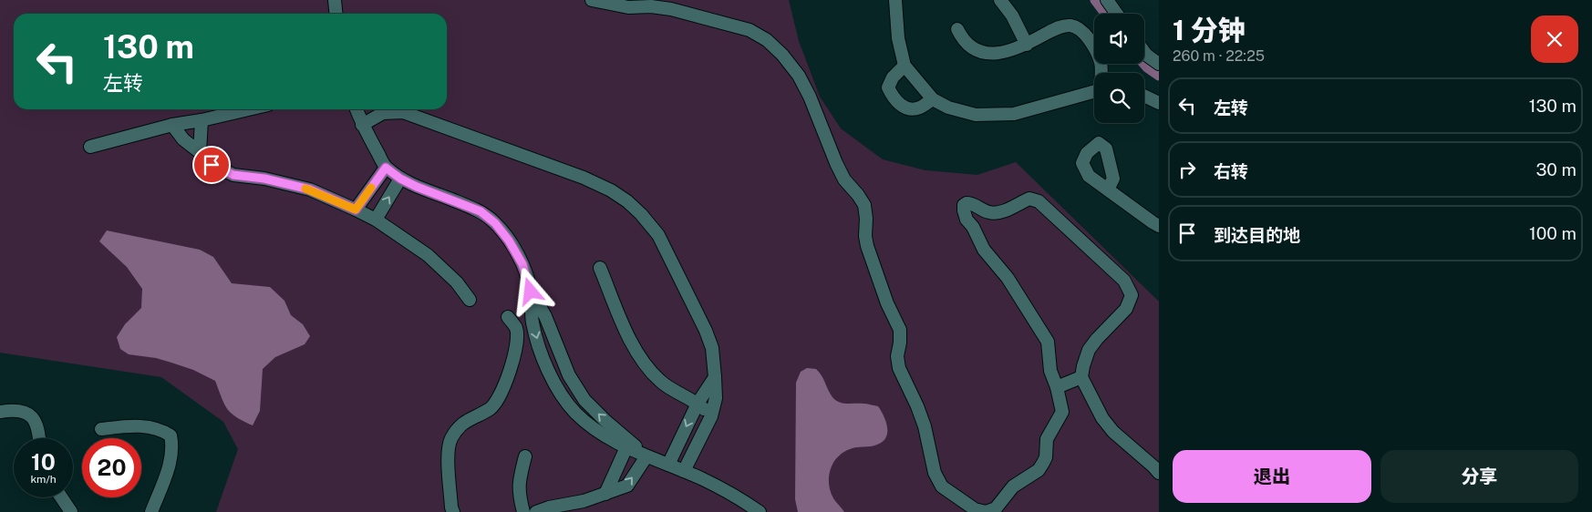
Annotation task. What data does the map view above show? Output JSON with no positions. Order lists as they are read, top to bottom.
{
  "page": {
    "heading": ["1 分钟", "260 m · 22:25"],
    "turn": ["130 m", "左转"],
    "list": [
      {
        "name": "左转",
        "value": "130 m"
      },
      {
        "name": "右转",
        "value": "30 m"
      },
      {
        "name": "到达目的地",
        "value": "100 m"
      }
    ],
    "speed": "10 km/h",
    "limit": "20",
    "buttons": ["退出", "分享"]
  }
}
